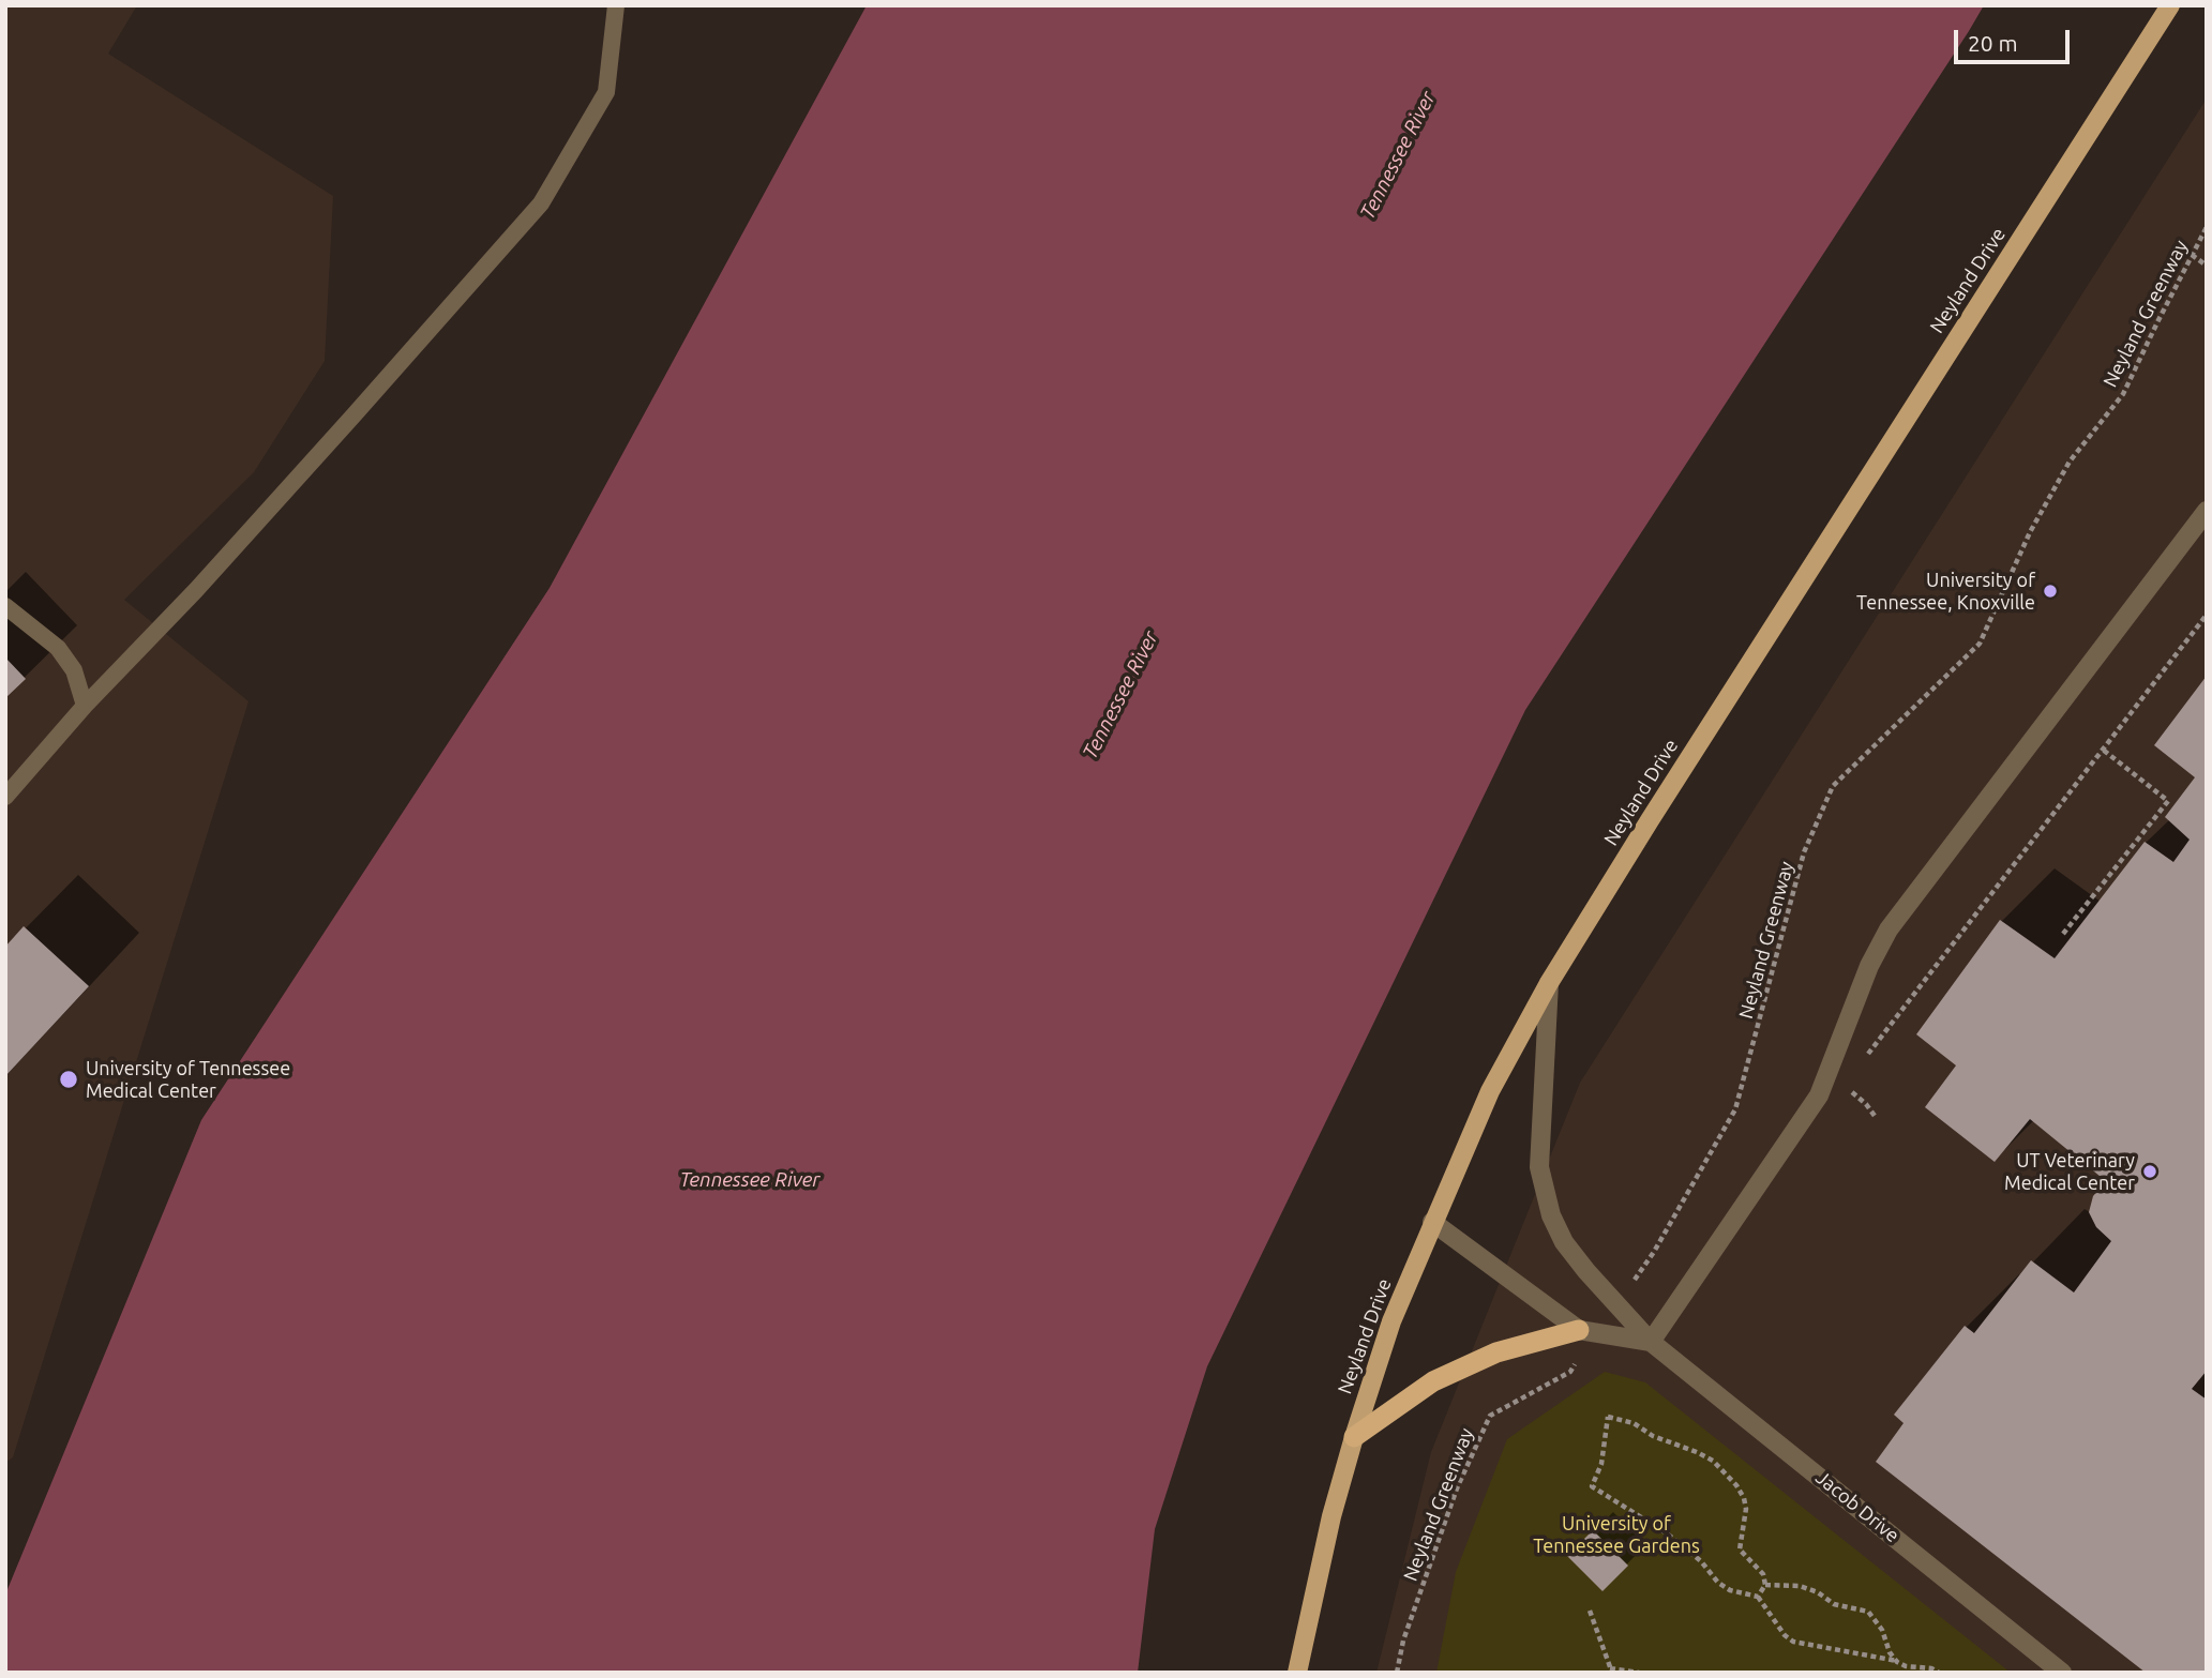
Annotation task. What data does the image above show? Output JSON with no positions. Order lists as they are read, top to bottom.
{
  "streets": {
    "main road": ["Neyland Drive"],
    "street": ["Jacob Drive"],
    "path": ["Neyland Greenway"]
  },
  "crossings": [
    ["Neyland Drive", "Jacob Drive"],
    ["Neyland Greenway", "Jacob Drive"]
  ],
  "water": ["Tennessee River"],
  "parks": ["University of Tennessee Gardens"],
  "places": ["University of Tennessee, Knoxville", "University of Tennessee Medical Center", "UT Veterinary Medical Center"],
  "scale_bar": "20 m"
}
